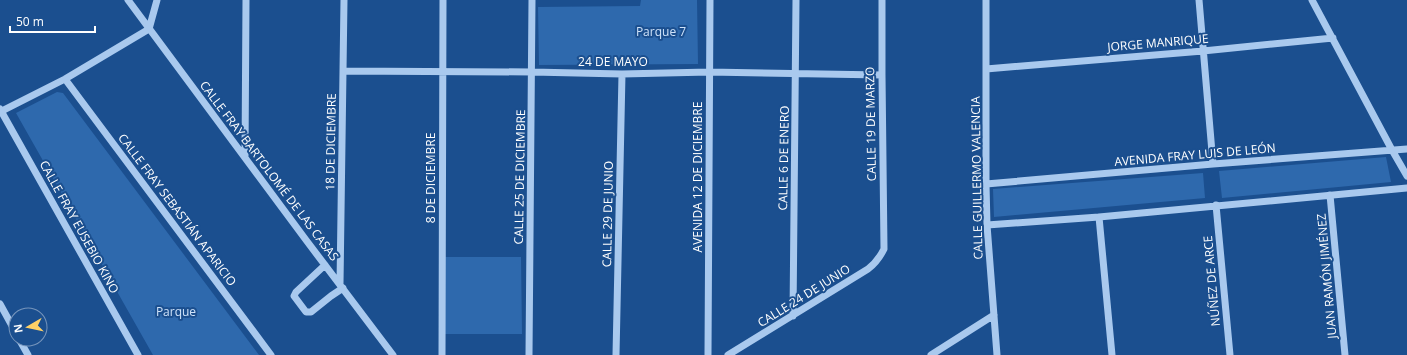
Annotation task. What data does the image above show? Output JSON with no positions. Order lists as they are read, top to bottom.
{
  "streets": {
    "street": [
      "JORGE MANRIQUE",
      "24 DE MAYO",
      "CALLE 19 DE MARZO",
      "18 DE DICIEMBRE",
      "AVENIDA FRAY LUIS DE LEÓN",
      "CALLE 6 DE ENERO",
      "CALLE FRAY BARTOLOMÉ DE LAS CASAS",
      "CALLE 25 DE DICIEMBRE",
      "AVENIDA 12 DE DICIEMBRE",
      "8 DE DICIEMBRE",
      "CALLE GUILLERMO VALENCIA",
      "CALLE FRAY SEBASTIÁN APARICIO",
      "CALLE 29 DE JUNIO",
      "CALLE FRAY EUSEBIO KINO",
      "JUAN RAMÓN JIMÉNEZ",
      "NÚÑEZ DE ARCE",
      "CALLE 24 DE JUNIO"
    ]
  },
  "crossings": [
    ["JORGE MANRIQUE", "CALLE GUILLERMO VALENCIA"],
    ["24 DE MAYO", "CALLE 19 DE MARZO"],
    ["24 DE MAYO", "18 DE DICIEMBRE"],
    ["24 DE MAYO", "CALLE 6 DE ENERO"],
    ["24 DE MAYO", "CALLE 25 DE DICIEMBRE"],
    ["24 DE MAYO", "AVENIDA 12 DE DICIEMBRE"],
    ["24 DE MAYO", "8 DE DICIEMBRE"],
    ["24 DE MAYO", "CALLE 29 DE JUNIO"],
    ["CALLE 19 DE MARZO", "CALLE 24 DE JUNIO"],
    ["18 DE DICIEMBRE", "CALLE FRAY BARTOLOMÉ DE LAS CASAS"],
    ["AVENIDA FRAY LUIS DE LEÓN", "CALLE GUILLERMO VALENCIA"],
    ["CALLE 6 DE ENERO", "CALLE 24 DE JUNIO"]
  ],
  "parks": ["Parque 7", "Parque"],
  "scale_bar": "50 m",
  "north": "left"
}
